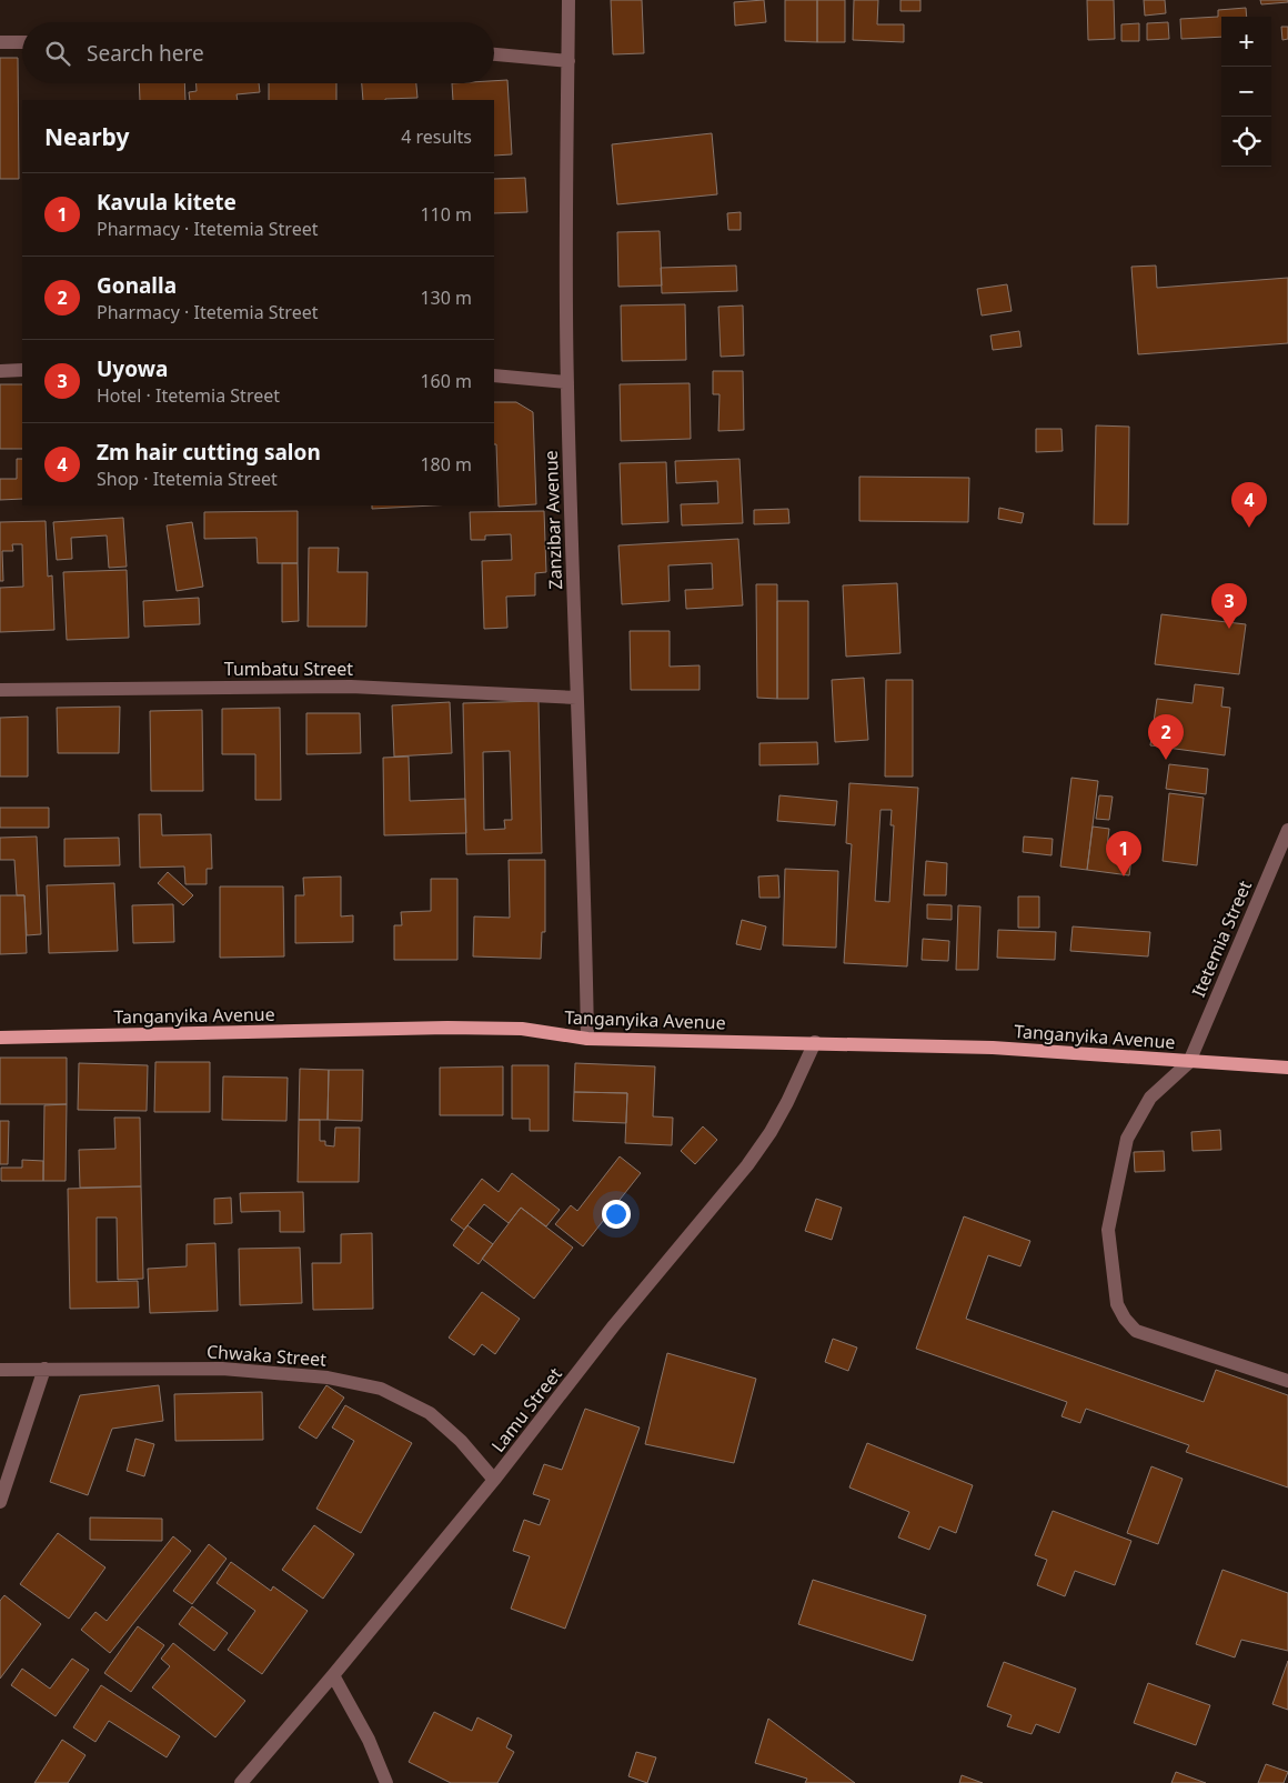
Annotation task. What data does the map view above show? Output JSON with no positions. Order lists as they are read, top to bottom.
{
  "streets": {
    "main road": ["Tanganyika Avenue"],
    "street": [
      "Zanzibar Avenue",
      "Tumbatu Street",
      "Itetemia Street",
      "Chwaka Street",
      "Lamu Street"
    ]
  },
  "crossings": [
    ["Zanzibar Avenue", "Tumbatu Street"],
    ["Zanzibar Avenue", "Tanganyika Avenue"],
    ["Itetemia Street", "Tanganyika Avenue"],
    ["Tanganyika Avenue", "Lamu Street"],
    ["Chwaka Street", "Lamu Street"]
  ],
  "page": {
    "map_buttons": ["+", "−"],
    "search": "Search here",
    "heading": ["Nearby", "4 results"],
    "list": [
      {
        "mark": "1",
        "name": "Kavula kitete",
        "note": "Pharmacy · Itetemia Street",
        "value": "110 m"
      },
      {
        "mark": "2",
        "name": "Gonalla",
        "note": "Pharmacy · Itetemia Street",
        "value": "130 m"
      },
      {
        "mark": "3",
        "name": "Uyowa",
        "note": "Hotel · Itetemia Street",
        "value": "160 m"
      },
      {
        "mark": "4",
        "name": "Zm hair cutting salon",
        "note": "Shop · Itetemia Street",
        "value": "180 m"
      }
    ],
    "pins": [
      "4",
      "3",
      "2",
      "1"
    ]
  }
}
